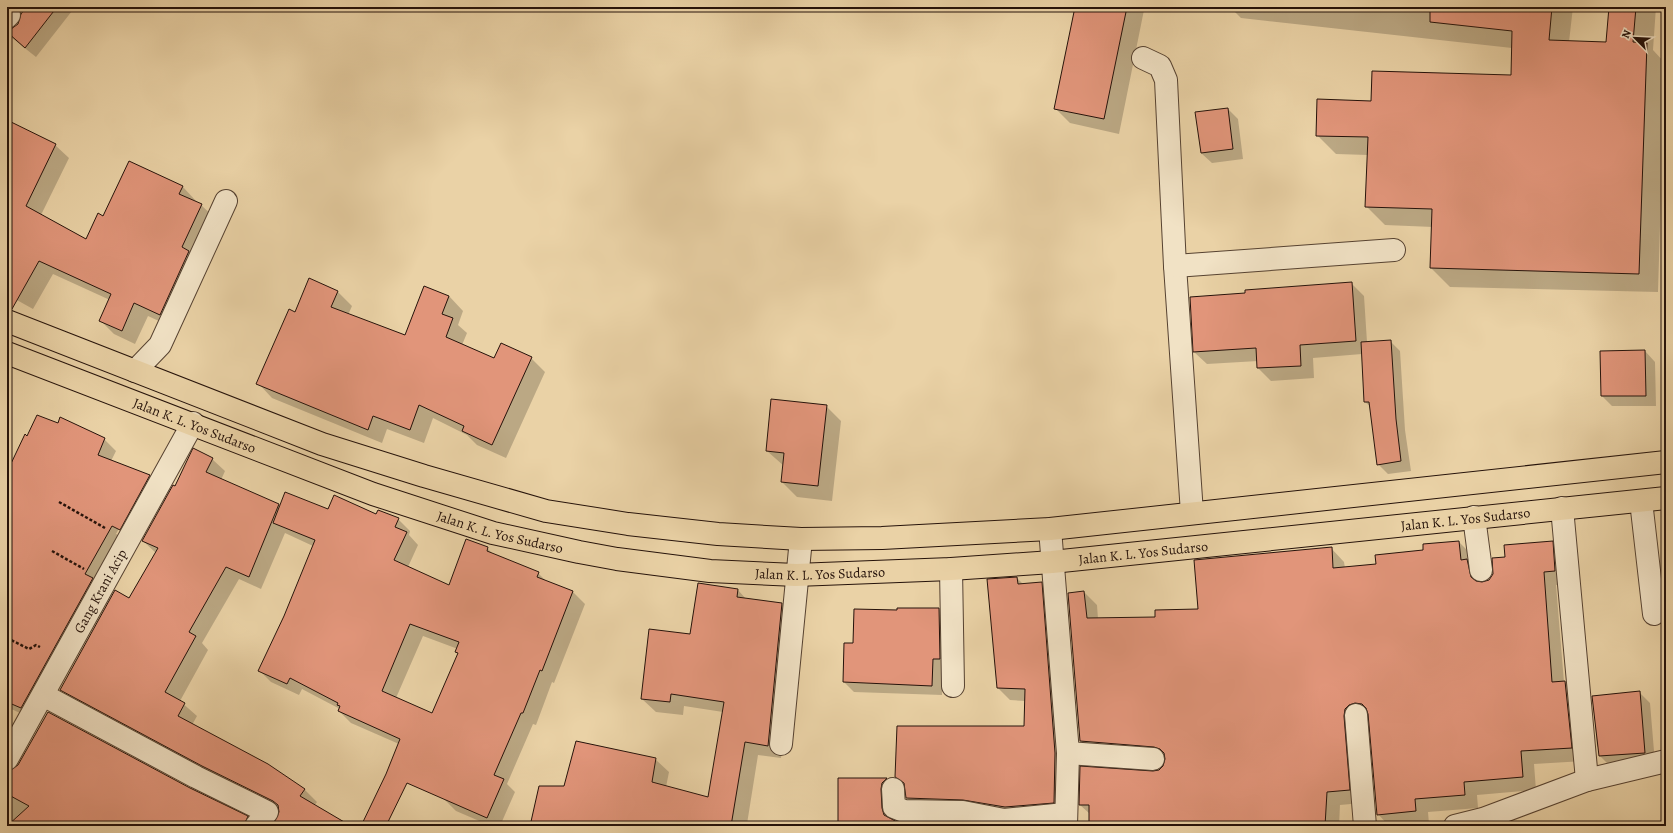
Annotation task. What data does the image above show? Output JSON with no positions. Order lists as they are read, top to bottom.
{
  "streets": {
    "highway": ["Jalan K. L. Yos Sudarso"],
    "street": ["Gang Krani Acip"]
  },
  "crossings": [
    ["Jalan K. L. Yos Sudarso", "Gang Krani Acip"]
  ],
  "north": "top left"
}
